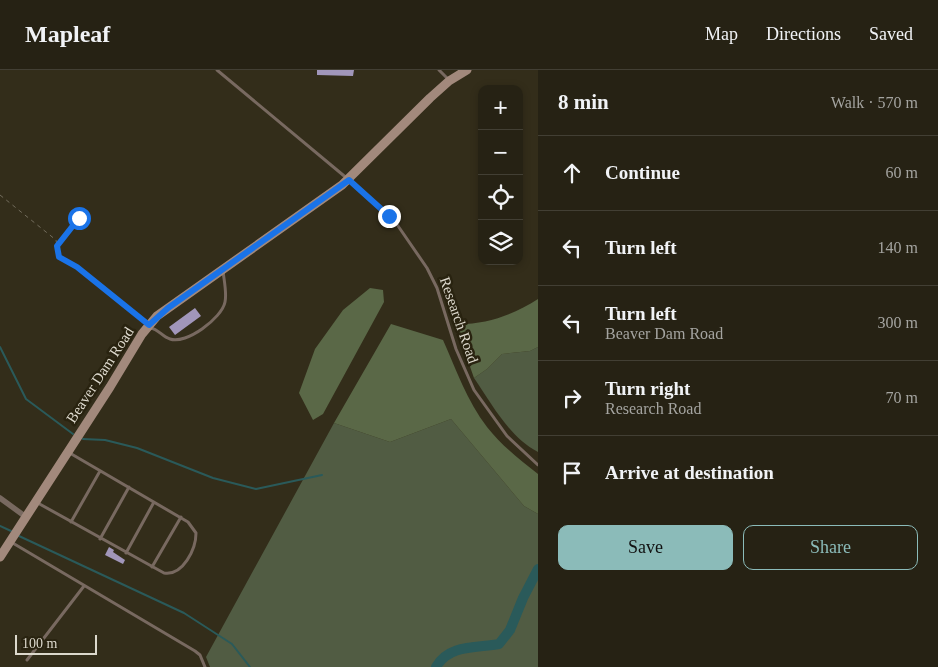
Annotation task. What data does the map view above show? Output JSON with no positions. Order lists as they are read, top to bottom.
{
  "streets": {
    "street": ["Beaver Dam Road"],
    "lane": ["Research Road"]
  },
  "crossings": [
    ["Research Road", "Beaver Dam Road"]
  ],
  "scale_bar": "100 m",
  "page": {
    "header": "Mapleaf",
    "nav": ["Map", "Directions", "Saved"],
    "heading": ["8 min", "Walk · 570 m"],
    "map_buttons": ["+", "−"],
    "list": [
      ["Continue", "60 m"],
      ["Turn left", "140 m"],
      ["Turn left", "Beaver Dam Road", "300 m"],
      ["Turn right", "Research Road", "70 m"],
      "Arrive at destination"
    ],
    "buttons": ["Save", "Share"],
    "scale": "100 m"
  }
}
